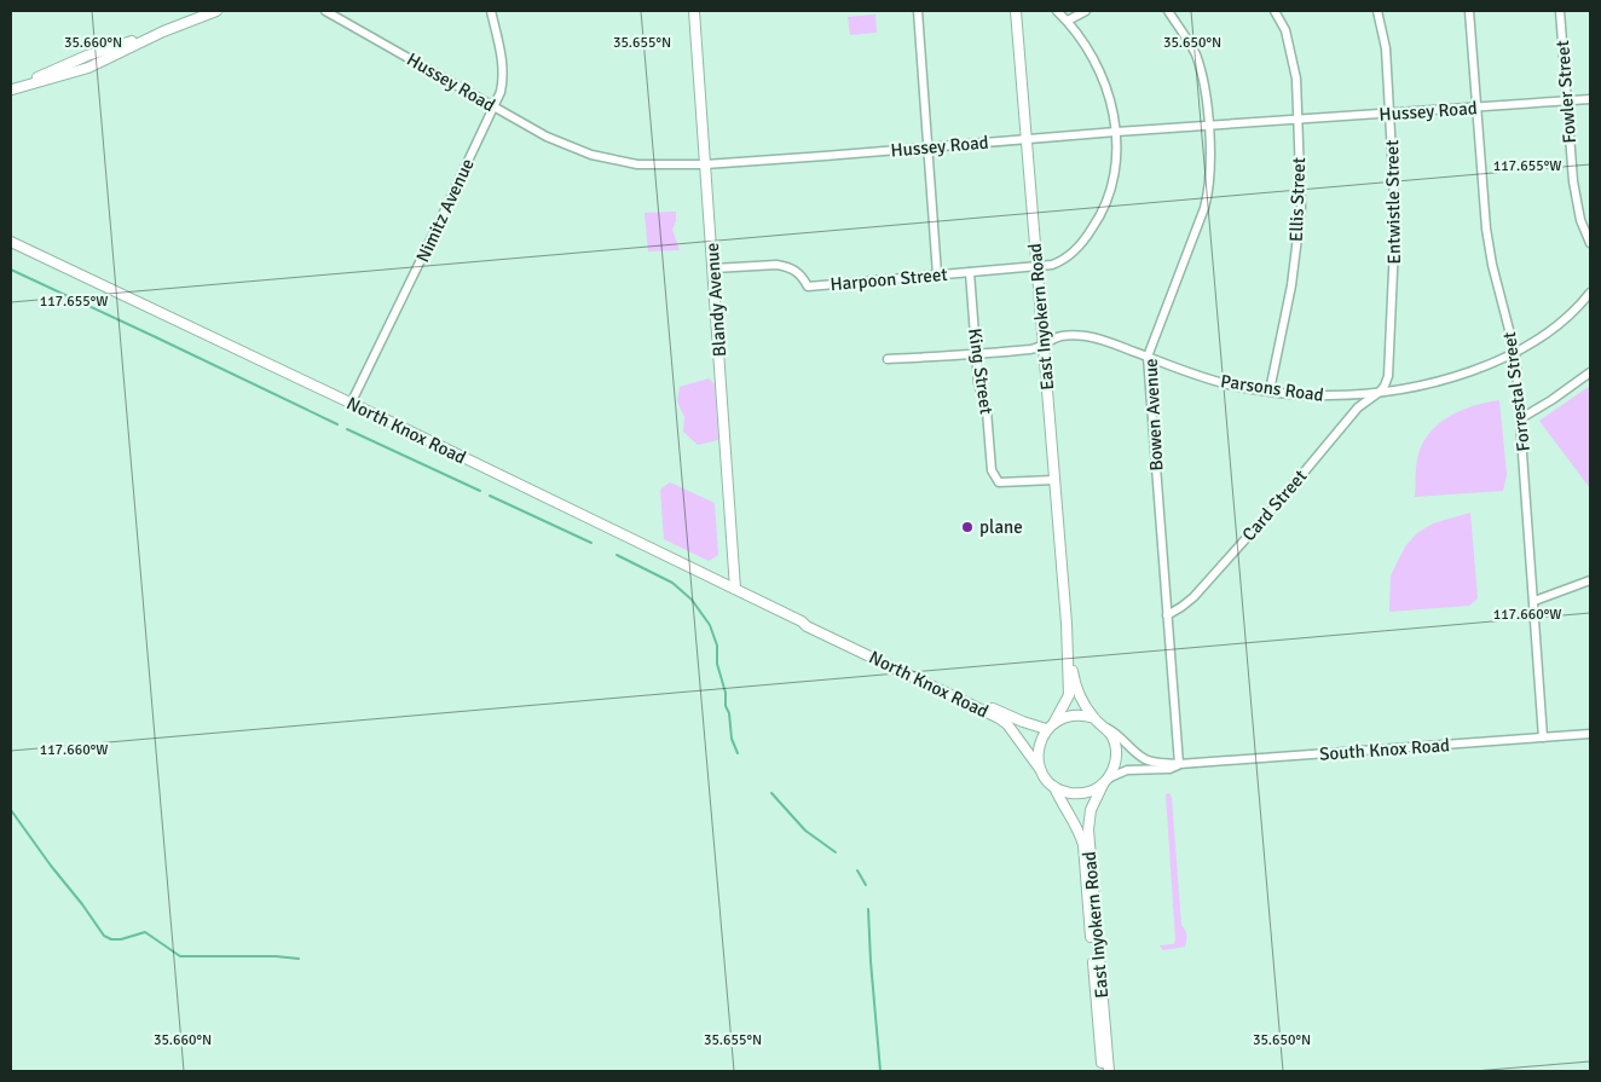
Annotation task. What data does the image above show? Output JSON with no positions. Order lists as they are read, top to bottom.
{
  "streets": {
    "street": [
      "Hussey Road",
      "Fowler Street",
      "Ellis Street",
      "Entwistle Street",
      "Nimitz Avenue",
      "Harpoon Street",
      "Blandy Avenue",
      "East Inyokern Road",
      "King Street",
      "Parsons Road",
      "Forrestal Street",
      "Bowen Avenue",
      "North Knox Road",
      "Card Street",
      "South Knox Road"
    ]
  },
  "crossings": [
    ["Hussey Road", "Fowler Street"],
    ["Hussey Road", "Ellis Street"],
    ["Hussey Road", "Entwistle Street"],
    ["Hussey Road", "Nimitz Avenue"],
    ["Hussey Road", "Harpoon Street"],
    ["Hussey Road", "Blandy Avenue"],
    ["Hussey Road", "East Inyokern Road"],
    ["Hussey Road", "Forrestal Street"],
    ["Hussey Road", "Bowen Avenue"],
    ["Ellis Street", "Parsons Road"],
    ["Entwistle Street", "Parsons Road"],
    ["Entwistle Street", "Card Street"],
    ["Nimitz Avenue", "North Knox Road"],
    ["Harpoon Street", "Blandy Avenue"],
    ["Harpoon Street", "East Inyokern Road"],
    ["Harpoon Street", "King Street"],
    ["Blandy Avenue", "North Knox Road"],
    ["East Inyokern Road", "King Street"],
    ["East Inyokern Road", "Parsons Road"],
    ["East Inyokern Road", "North Knox Road"],
    ["East Inyokern Road", "South Knox Road"],
    ["King Street", "Parsons Road"],
    ["Parsons Road", "Forrestal Street"],
    ["Parsons Road", "Bowen Avenue"],
    ["Parsons Road", "Card Street"],
    ["Forrestal Street", "South Knox Road"],
    ["Bowen Avenue", "Card Street"],
    ["Bowen Avenue", "South Knox Road"],
    ["North Knox Road", "South Knox Road"]
  ],
  "places": ["plane"],
  "coordinates": [
    "35.660°N",
    "35.655°N",
    "35.650°N",
    "117.655°W",
    "117.660°W"
  ]
}
